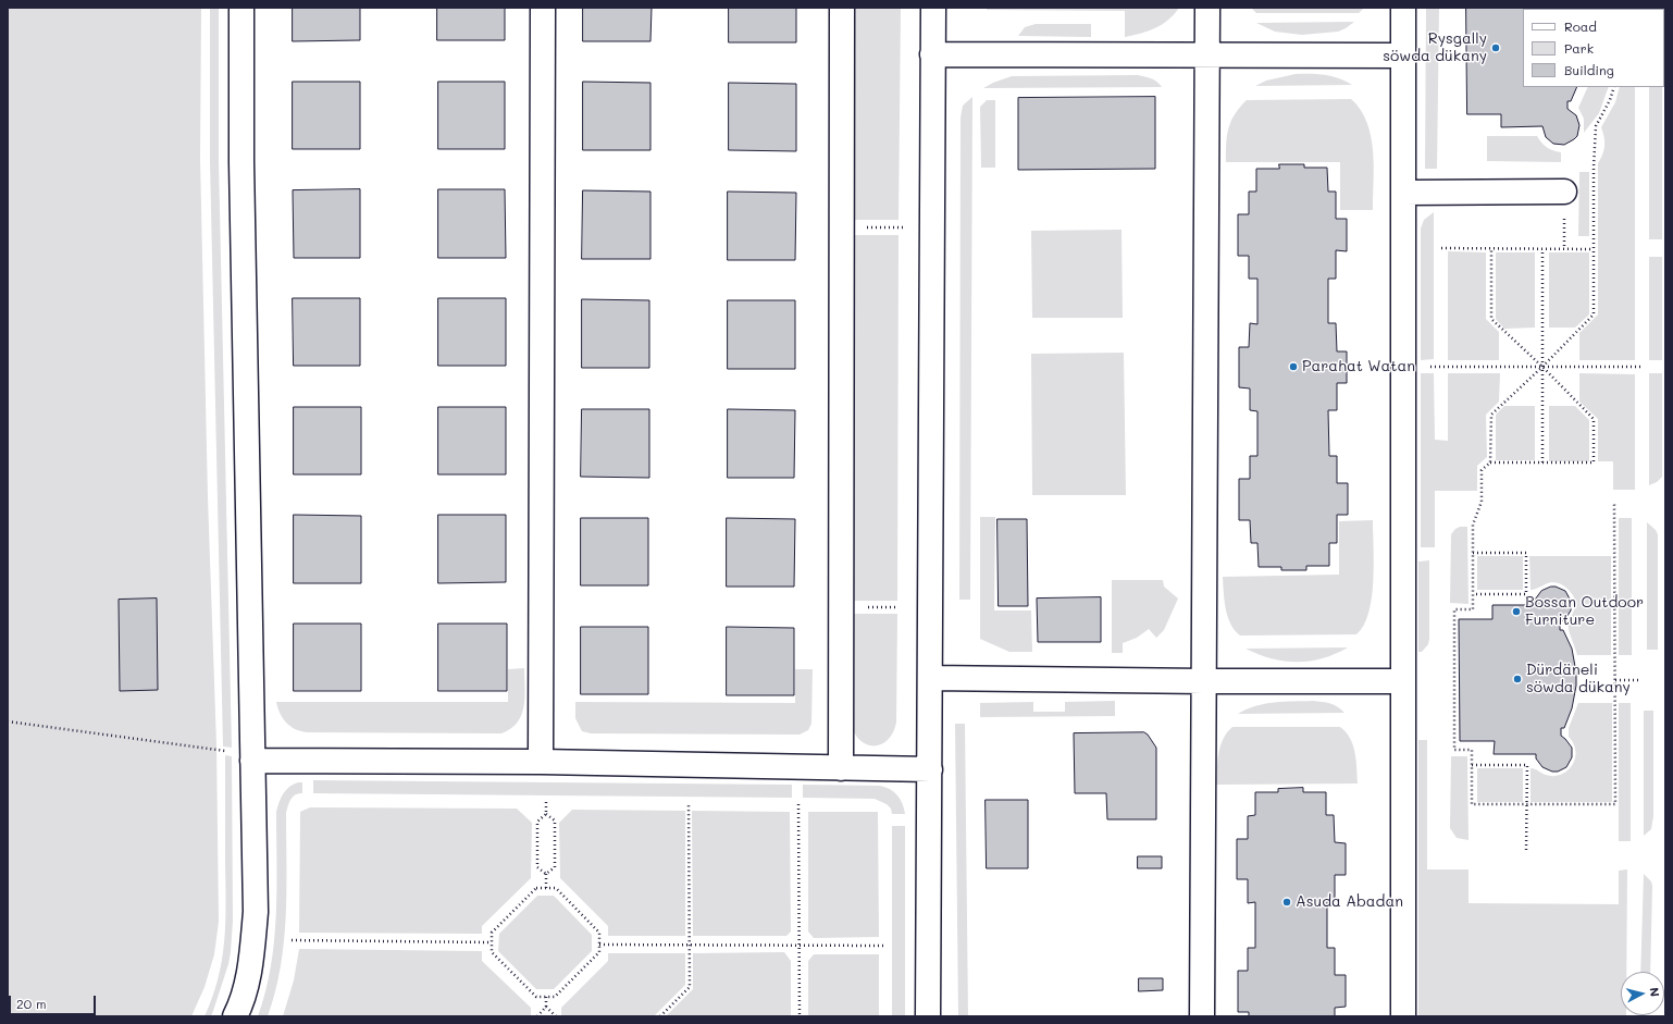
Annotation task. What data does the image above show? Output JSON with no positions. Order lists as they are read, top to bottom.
{
  "places": [
    "Rysgally söwda dükany",
    "Parahat Watan",
    "Bossan Outdoor Furniture",
    "Dürdäneli söwda dükany",
    "Asuda Abadan"
  ],
  "legend": ["Road", "Park", "Building"],
  "scale_bar": "20 m",
  "north": "right"
}
